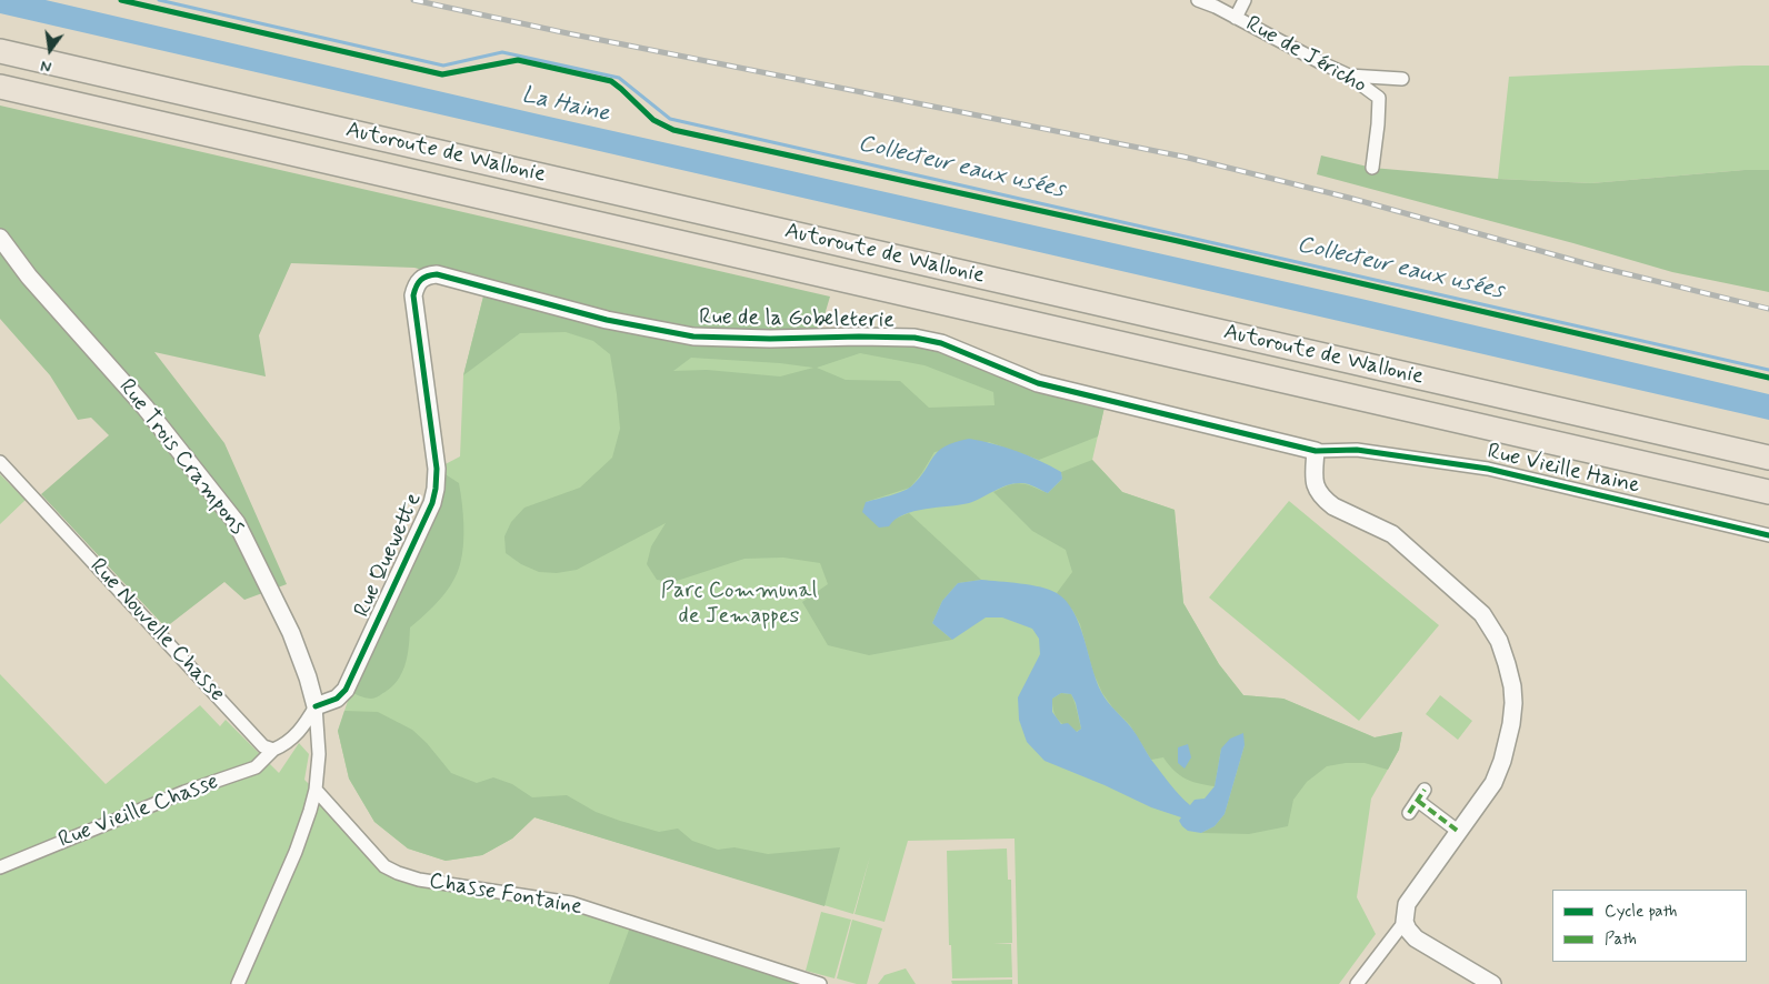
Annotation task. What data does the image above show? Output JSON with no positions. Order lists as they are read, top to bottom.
{
  "streets": {
    "highway": ["Autoroute de Wallonie"],
    "street": [
      "Rue de Jéricho",
      "Rue de la Gobeleterie",
      "Rue Trois Crampons",
      "Rue Vieille Haine",
      "Rue Quewette",
      "Rue Nouvelle Chasse",
      "Rue Vieille Chasse",
      "Chasse Fontaine"
    ]
  },
  "crossings": [
    ["Rue de la Gobeleterie", "Rue Vieille Haine"],
    ["Rue de la Gobeleterie", "Rue Quewette"],
    ["Rue Trois Crampons", "Rue Quewette"],
    ["Rue Nouvelle Chasse", "Rue Vieille Chasse"]
  ],
  "water": ["La Haine", "Collecteur eaux usées"],
  "parks": ["Parc Communal de Jemappes"],
  "legend": ["Cycle path", "Path"],
  "north": "bottom"
}
